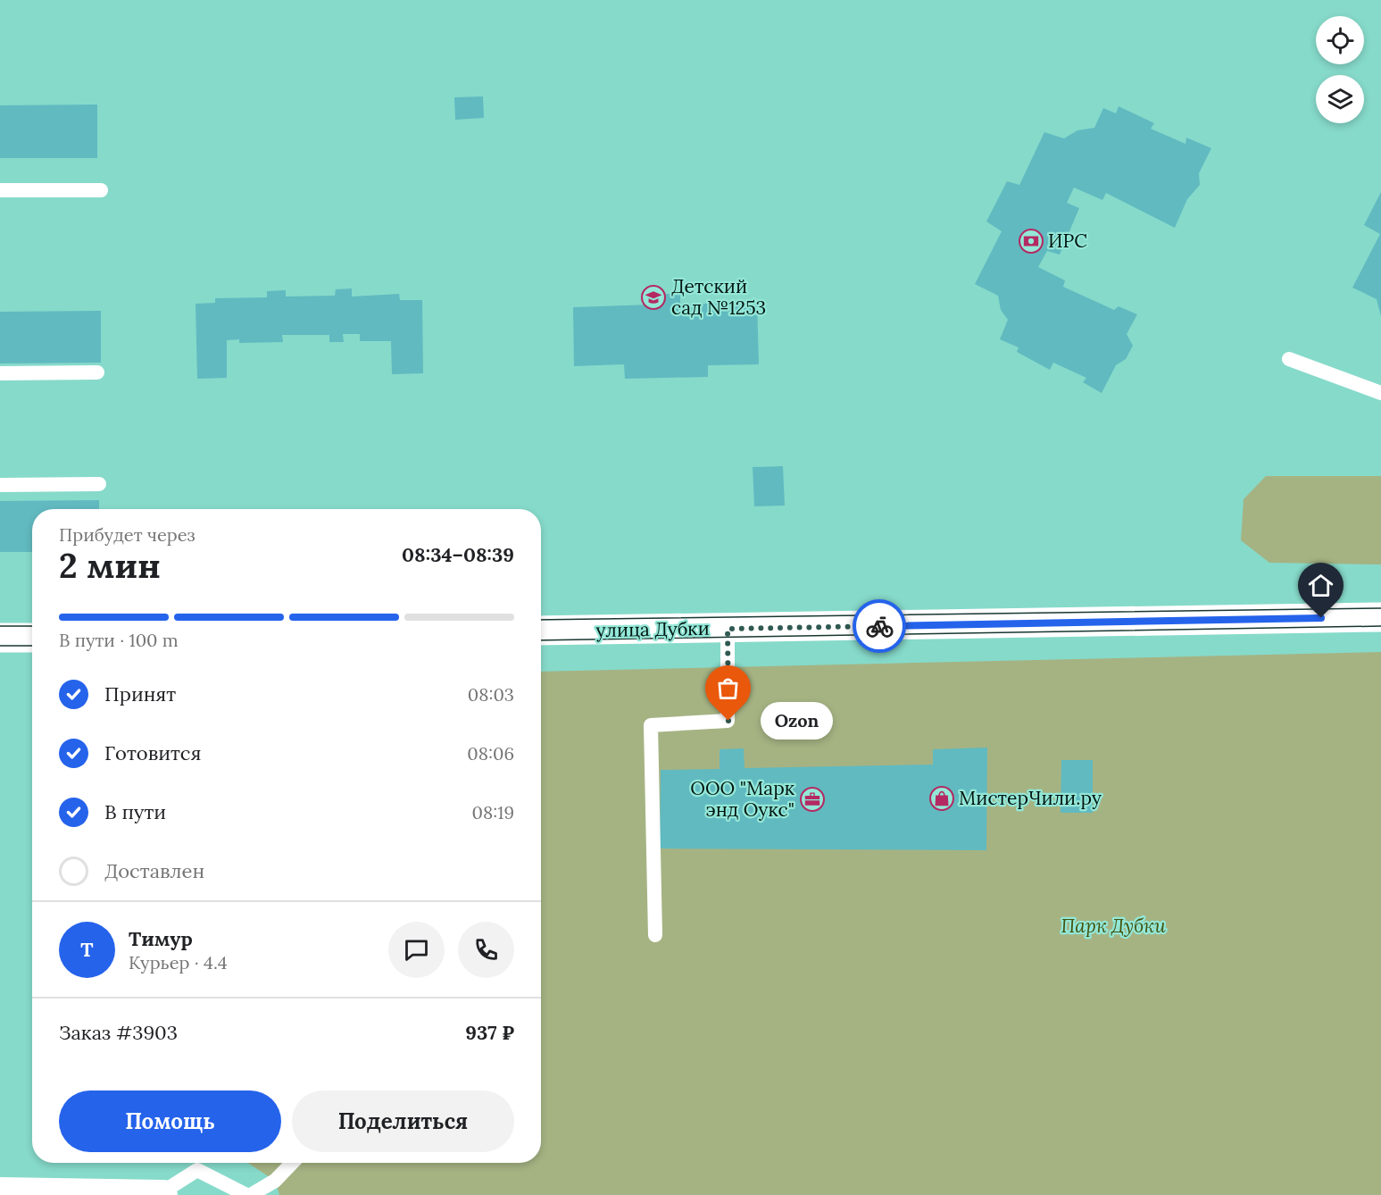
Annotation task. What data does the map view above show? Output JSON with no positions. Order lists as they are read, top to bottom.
{
  "streets": {
    "street": ["улица Дубки"]
  },
  "parks": ["Парк Дубки"],
  "places": {
    "bank": ["ИРС"],
    "school or university": ["Детский сад №1253"],
    "other": ["Ozon"],
    "shop": ["МистерЧили.ру"],
    "office": ["ООО \"Марк энд Оукс\""]
  },
  "page": {
    "heading": ["2 мин", "Прибудет через", "08:34–08:39"],
    "panel": [
      "Тимур",
      "Курьер · 4.4",
      "Заказ #3903",
      "937 ₽"
    ],
    "bar": "В пути · 100 m",
    "list": [
      ["Принят", "08:03"],
      ["Готовится", "08:06"],
      ["В пути", "08:19"],
      "Доставлен"
    ],
    "bubble": "Ozon",
    "round": "Т",
    "buttons": ["Помощь", "Поделиться"]
  }
}
